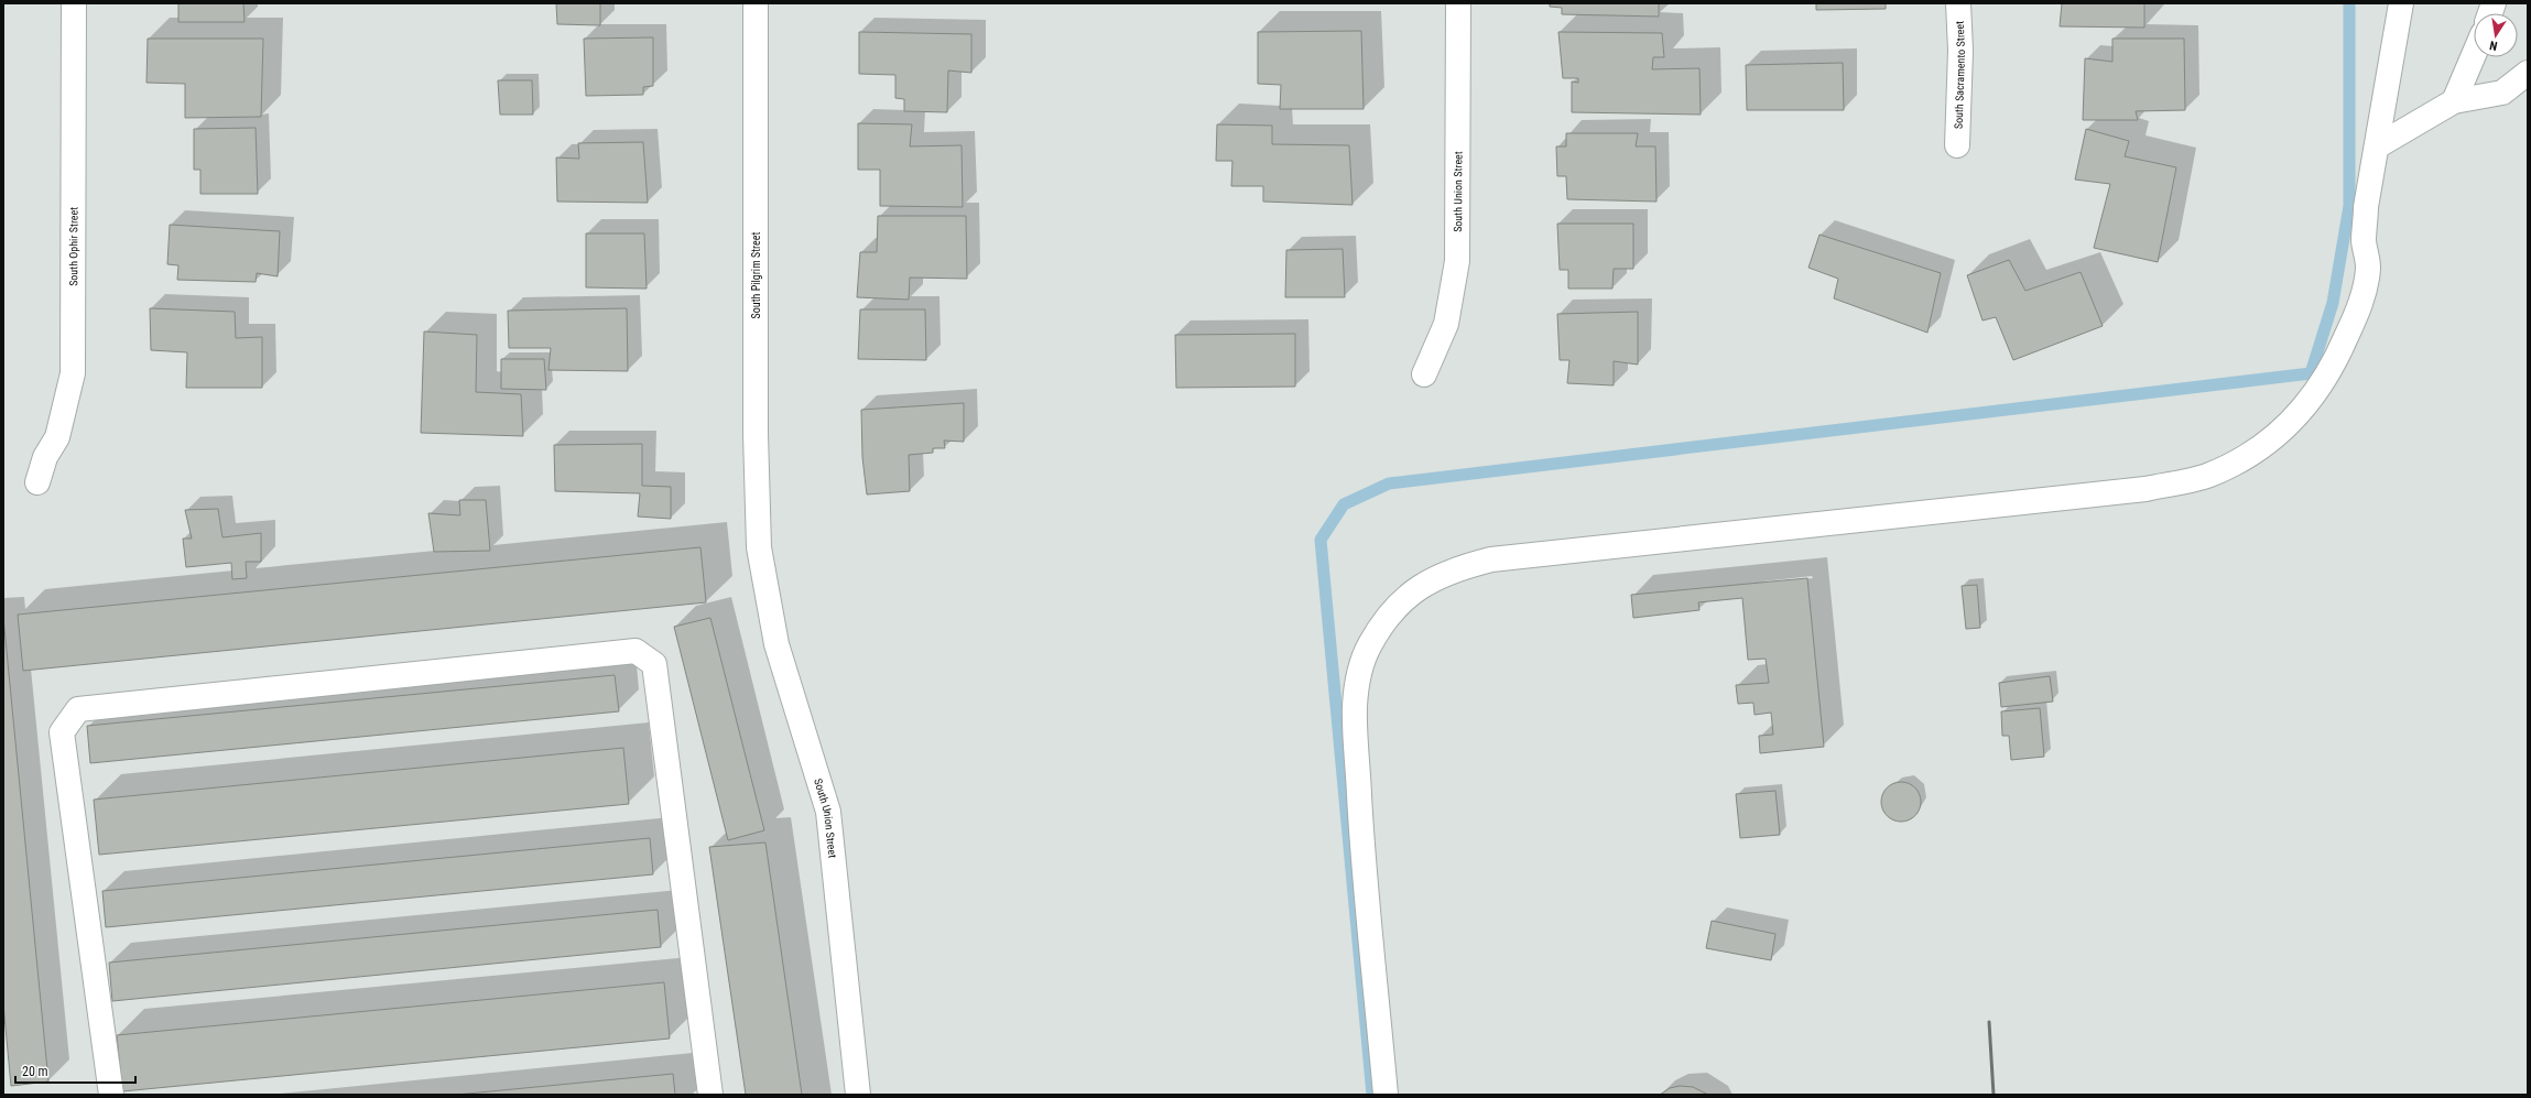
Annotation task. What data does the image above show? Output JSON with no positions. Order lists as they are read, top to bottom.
{
  "streets": {
    "street": [
      "South Sacramento Street",
      "South Union Street",
      "South Ophir Street",
      "South Pilgrim Street"
    ]
  },
  "crossings": [
    ["South Union Street", "South Pilgrim Street"]
  ],
  "scale_bar": "20 m",
  "north": "bottom"
}
